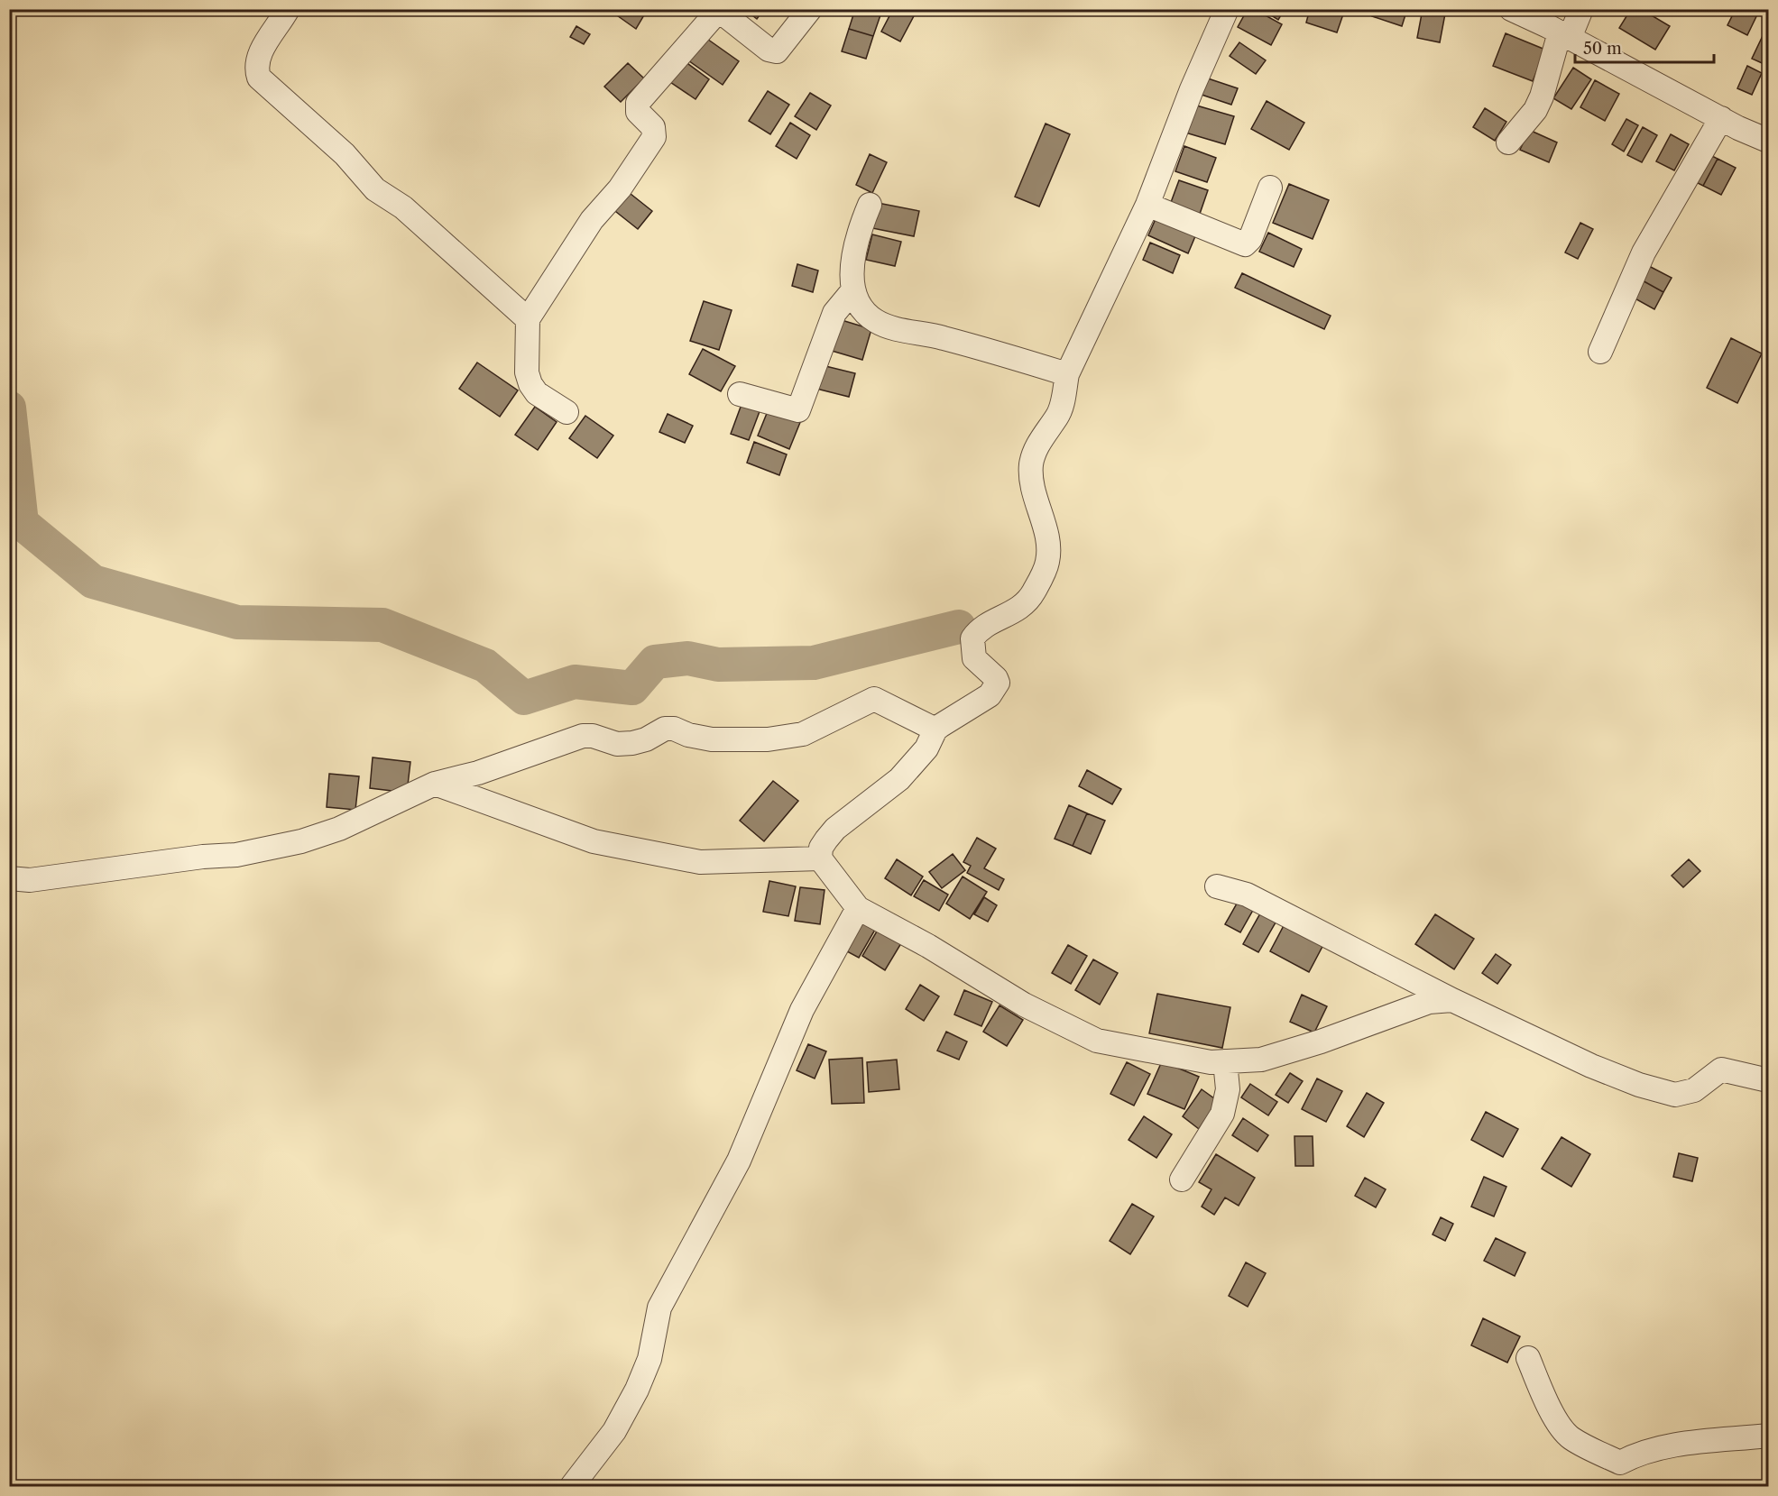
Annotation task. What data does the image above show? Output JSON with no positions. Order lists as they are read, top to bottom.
{
  "scale_bar": "50 m"
}
